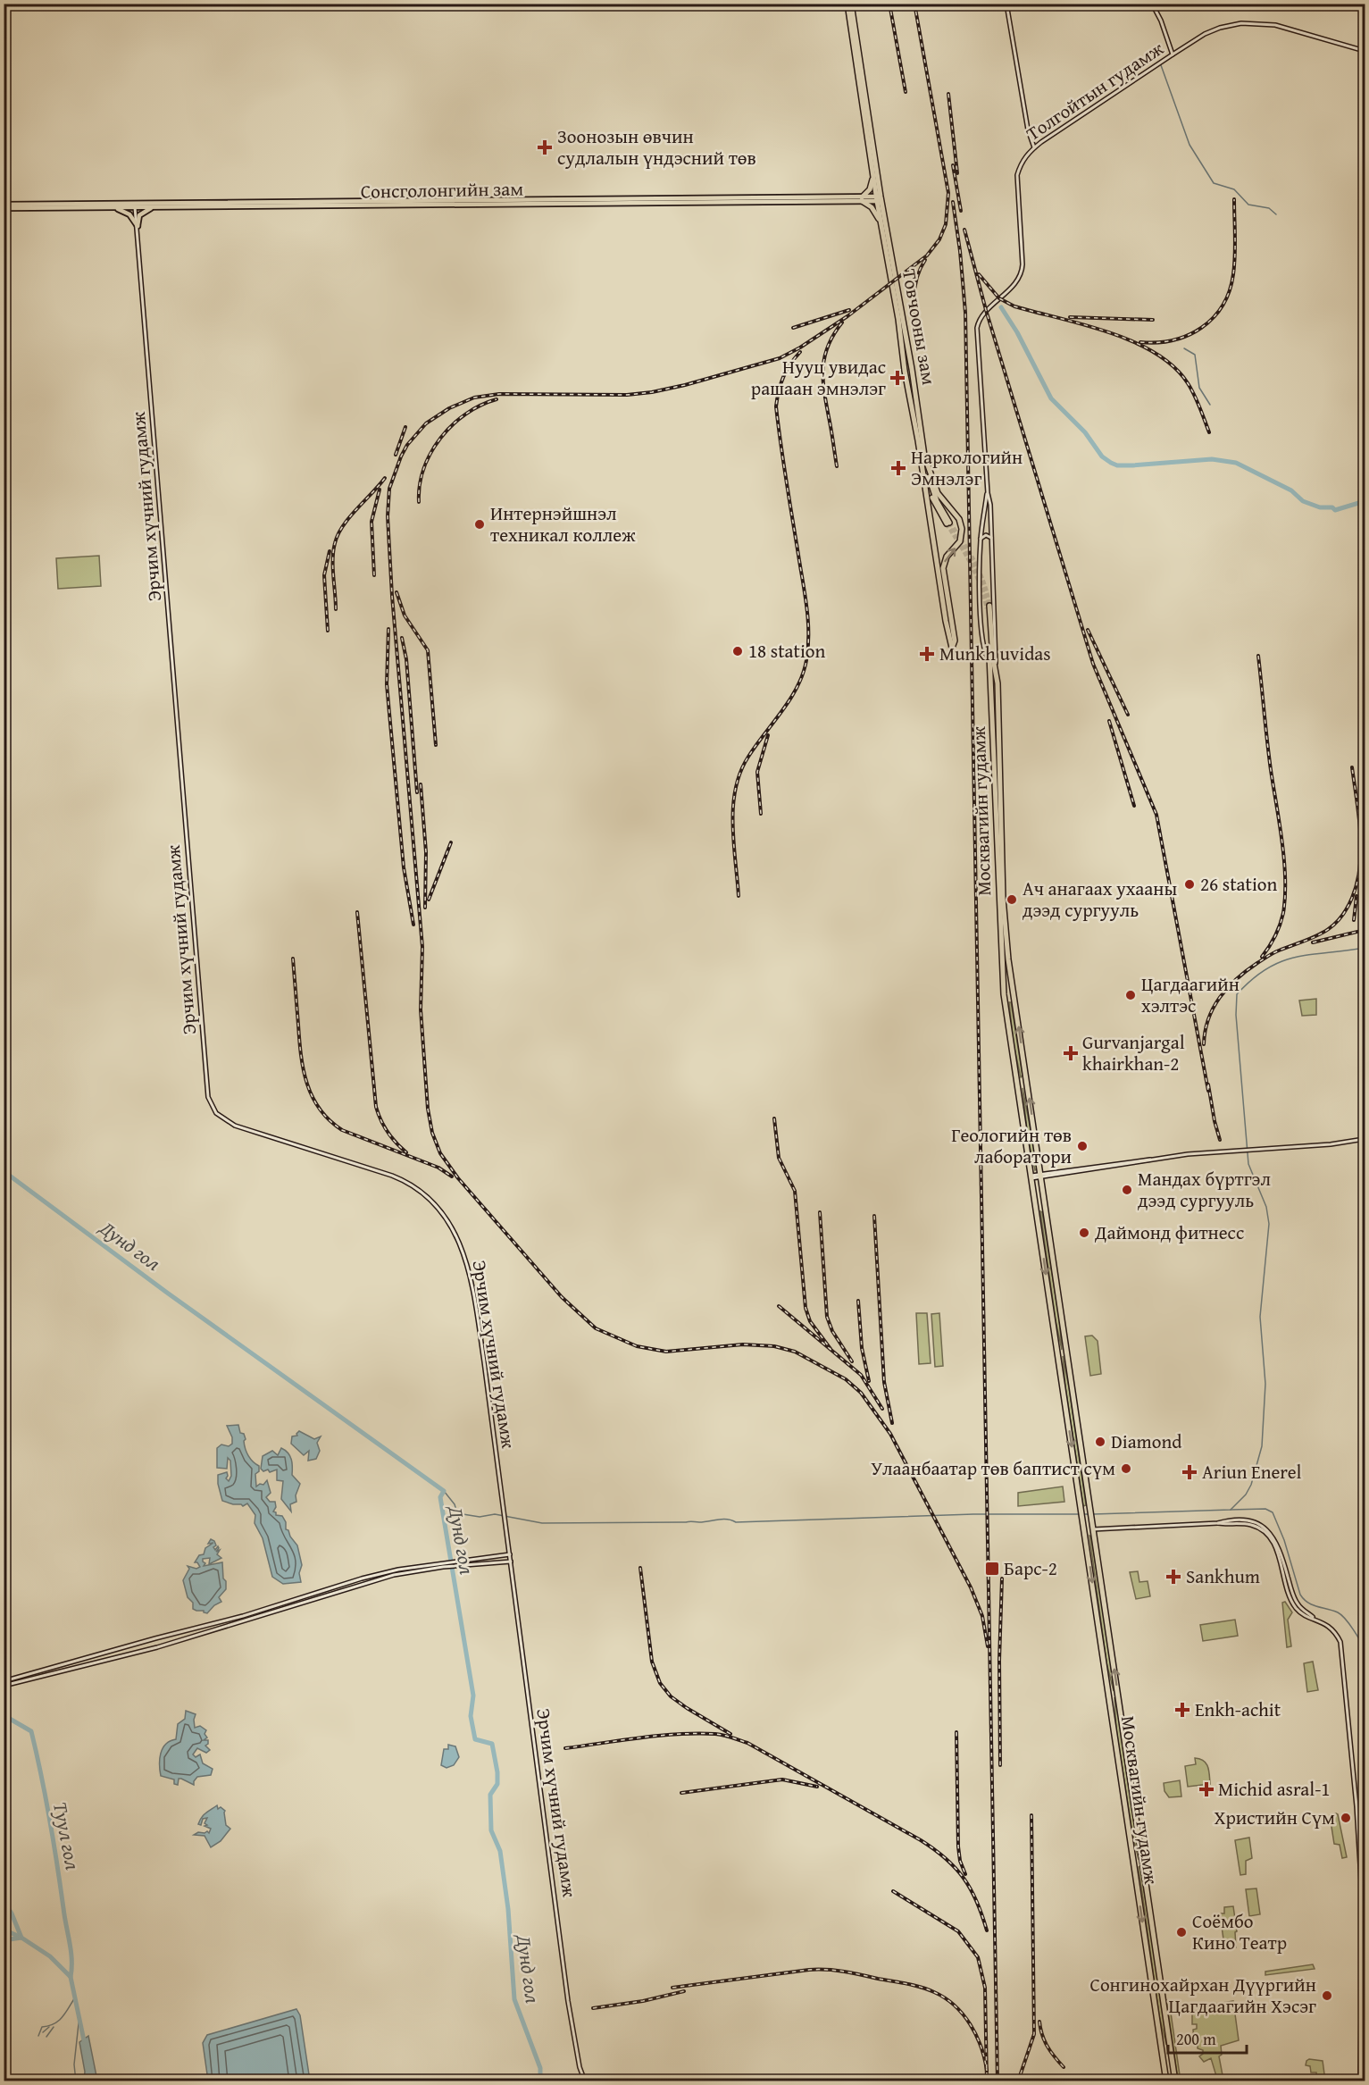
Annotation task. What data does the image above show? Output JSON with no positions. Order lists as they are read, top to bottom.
{
  "streets": {
    "highway": ["Товчооны зам", "Москвагийн гудамж"],
    "main road": ["Толгойтын гудамж", "Сонсголонгийн зам", "Эрчим хүчний гудамж"]
  },
  "crossings": [
    ["Сонсголонгийн зам", "Товчооны зам"],
    ["Сонсголонгийн зам", "Эрчим хүчний гудамж"]
  ],
  "water": ["Дунд гол", "Туул гол"],
  "places": {
    "health": [
      "Зоонозын өвчин судлалын үндэсний төв",
      "Нууц увидас рашаан эмнэлэг",
      "Наркологийн Эмнэлэг",
      "Munkh uvidas",
      "Gurvanjargal khairkhan-2",
      "Ariun Enerel",
      "Sankhum",
      "Enkh-achit",
      "Michid asral-1"
    ],
    "other": [
      "Интернэйшнэл техникал коллеж",
      "18 station",
      "26 station",
      "Ач анагаах ухааны дээд сургууль",
      "Цагдаагийн хэлтэс",
      "Геологийн төв лаборатори",
      "Мандах бүртгэл дээд сургууль",
      "Даймонд фитнесс",
      "Diamond",
      "Улаанбаатар төв баптист сүм",
      "Христийн Сүм",
      "Соёмбо Кино Театр",
      "Сонгинохайрхан Дүүргийн Цагдаагийн Хэсэг"
    ],
    "transit": ["Барс-2"]
  },
  "scale_bar": "200 m"
}
